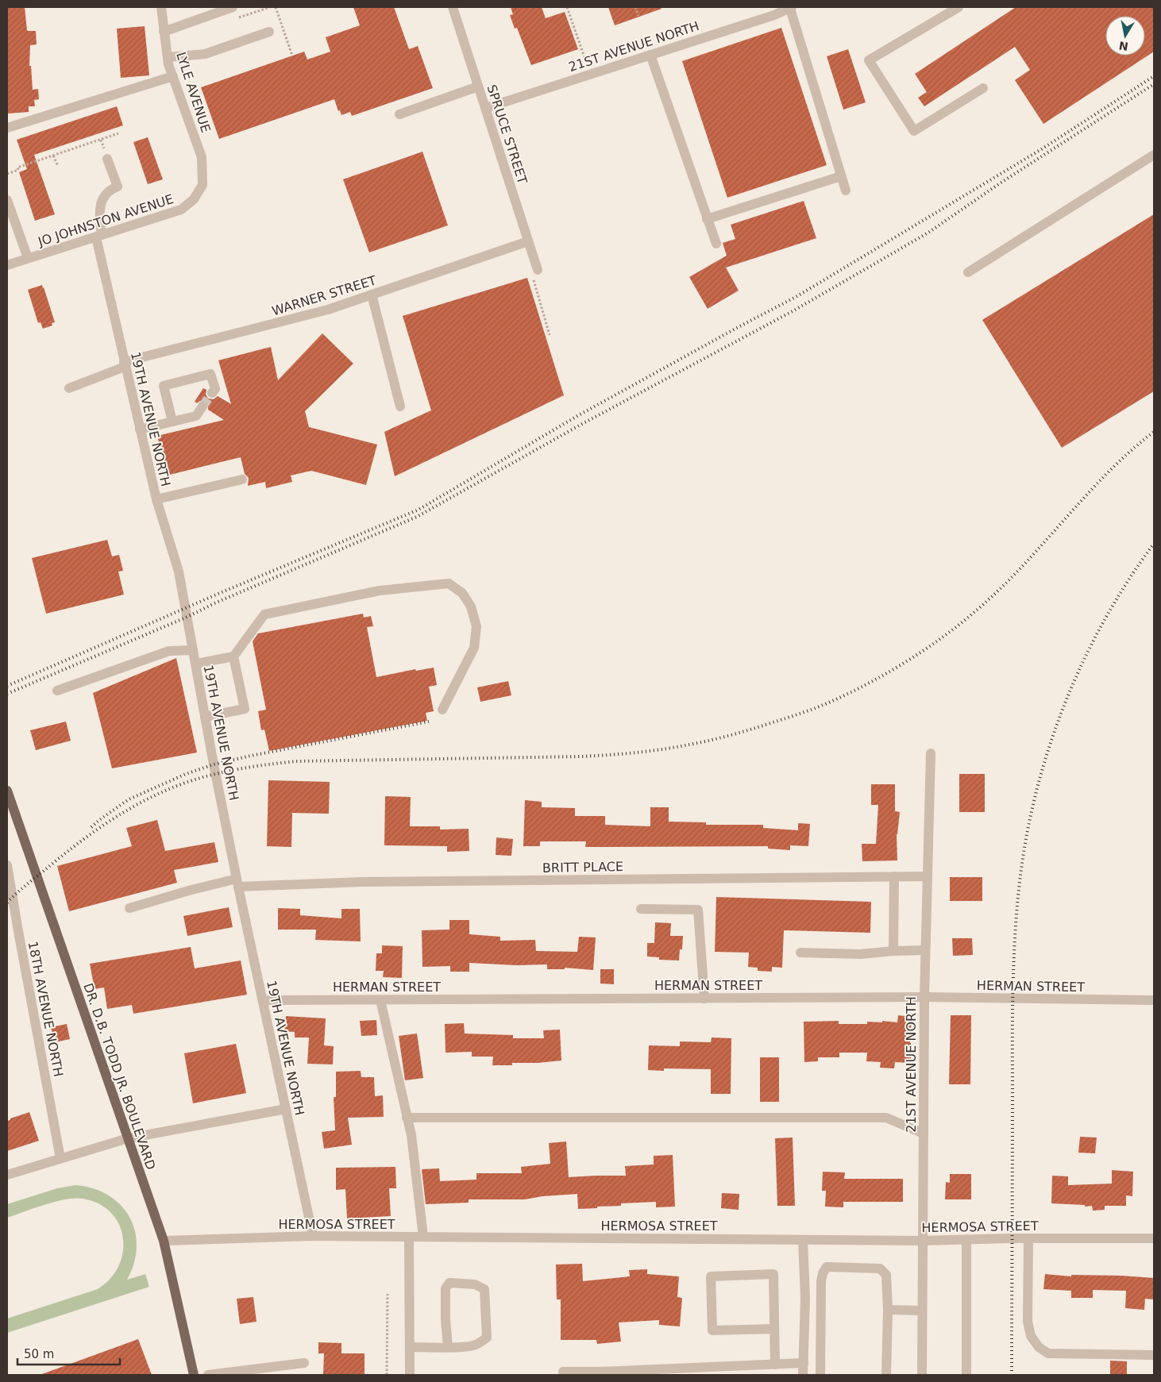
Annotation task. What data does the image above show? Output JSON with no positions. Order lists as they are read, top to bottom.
{
  "streets": {
    "main road": ["DR. D.B. TODD JR. BOULEVARD"],
    "street": [
      "21ST AVENUE NORTH",
      "LYLE AVENUE",
      "SPRUCE STREET",
      "JO JOHNSTON AVENUE",
      "WARNER STREET",
      "19TH AVENUE NORTH",
      "BRITT PLACE",
      "HERMAN STREET",
      "18TH AVENUE NORTH",
      "HERMOSA STREET"
    ]
  },
  "crossings": [
    ["21ST AVENUE NORTH", "SPRUCE STREET"],
    ["21ST AVENUE NORTH", "BRITT PLACE"],
    ["21ST AVENUE NORTH", "HERMAN STREET"],
    ["21ST AVENUE NORTH", "HERMOSA STREET"],
    ["LYLE AVENUE", "JO JOHNSTON AVENUE"],
    ["SPRUCE STREET", "WARNER STREET"],
    ["JO JOHNSTON AVENUE", "19TH AVENUE NORTH"],
    ["WARNER STREET", "19TH AVENUE NORTH"],
    ["19TH AVENUE NORTH", "BRITT PLACE"],
    ["19TH AVENUE NORTH", "HERMAN STREET"],
    ["19TH AVENUE NORTH", "HERMOSA STREET"],
    ["DR. D.B. TODD JR. BOULEVARD", "HERMOSA STREET"]
  ],
  "scale_bar": "50 m",
  "north": "bottom"
}
